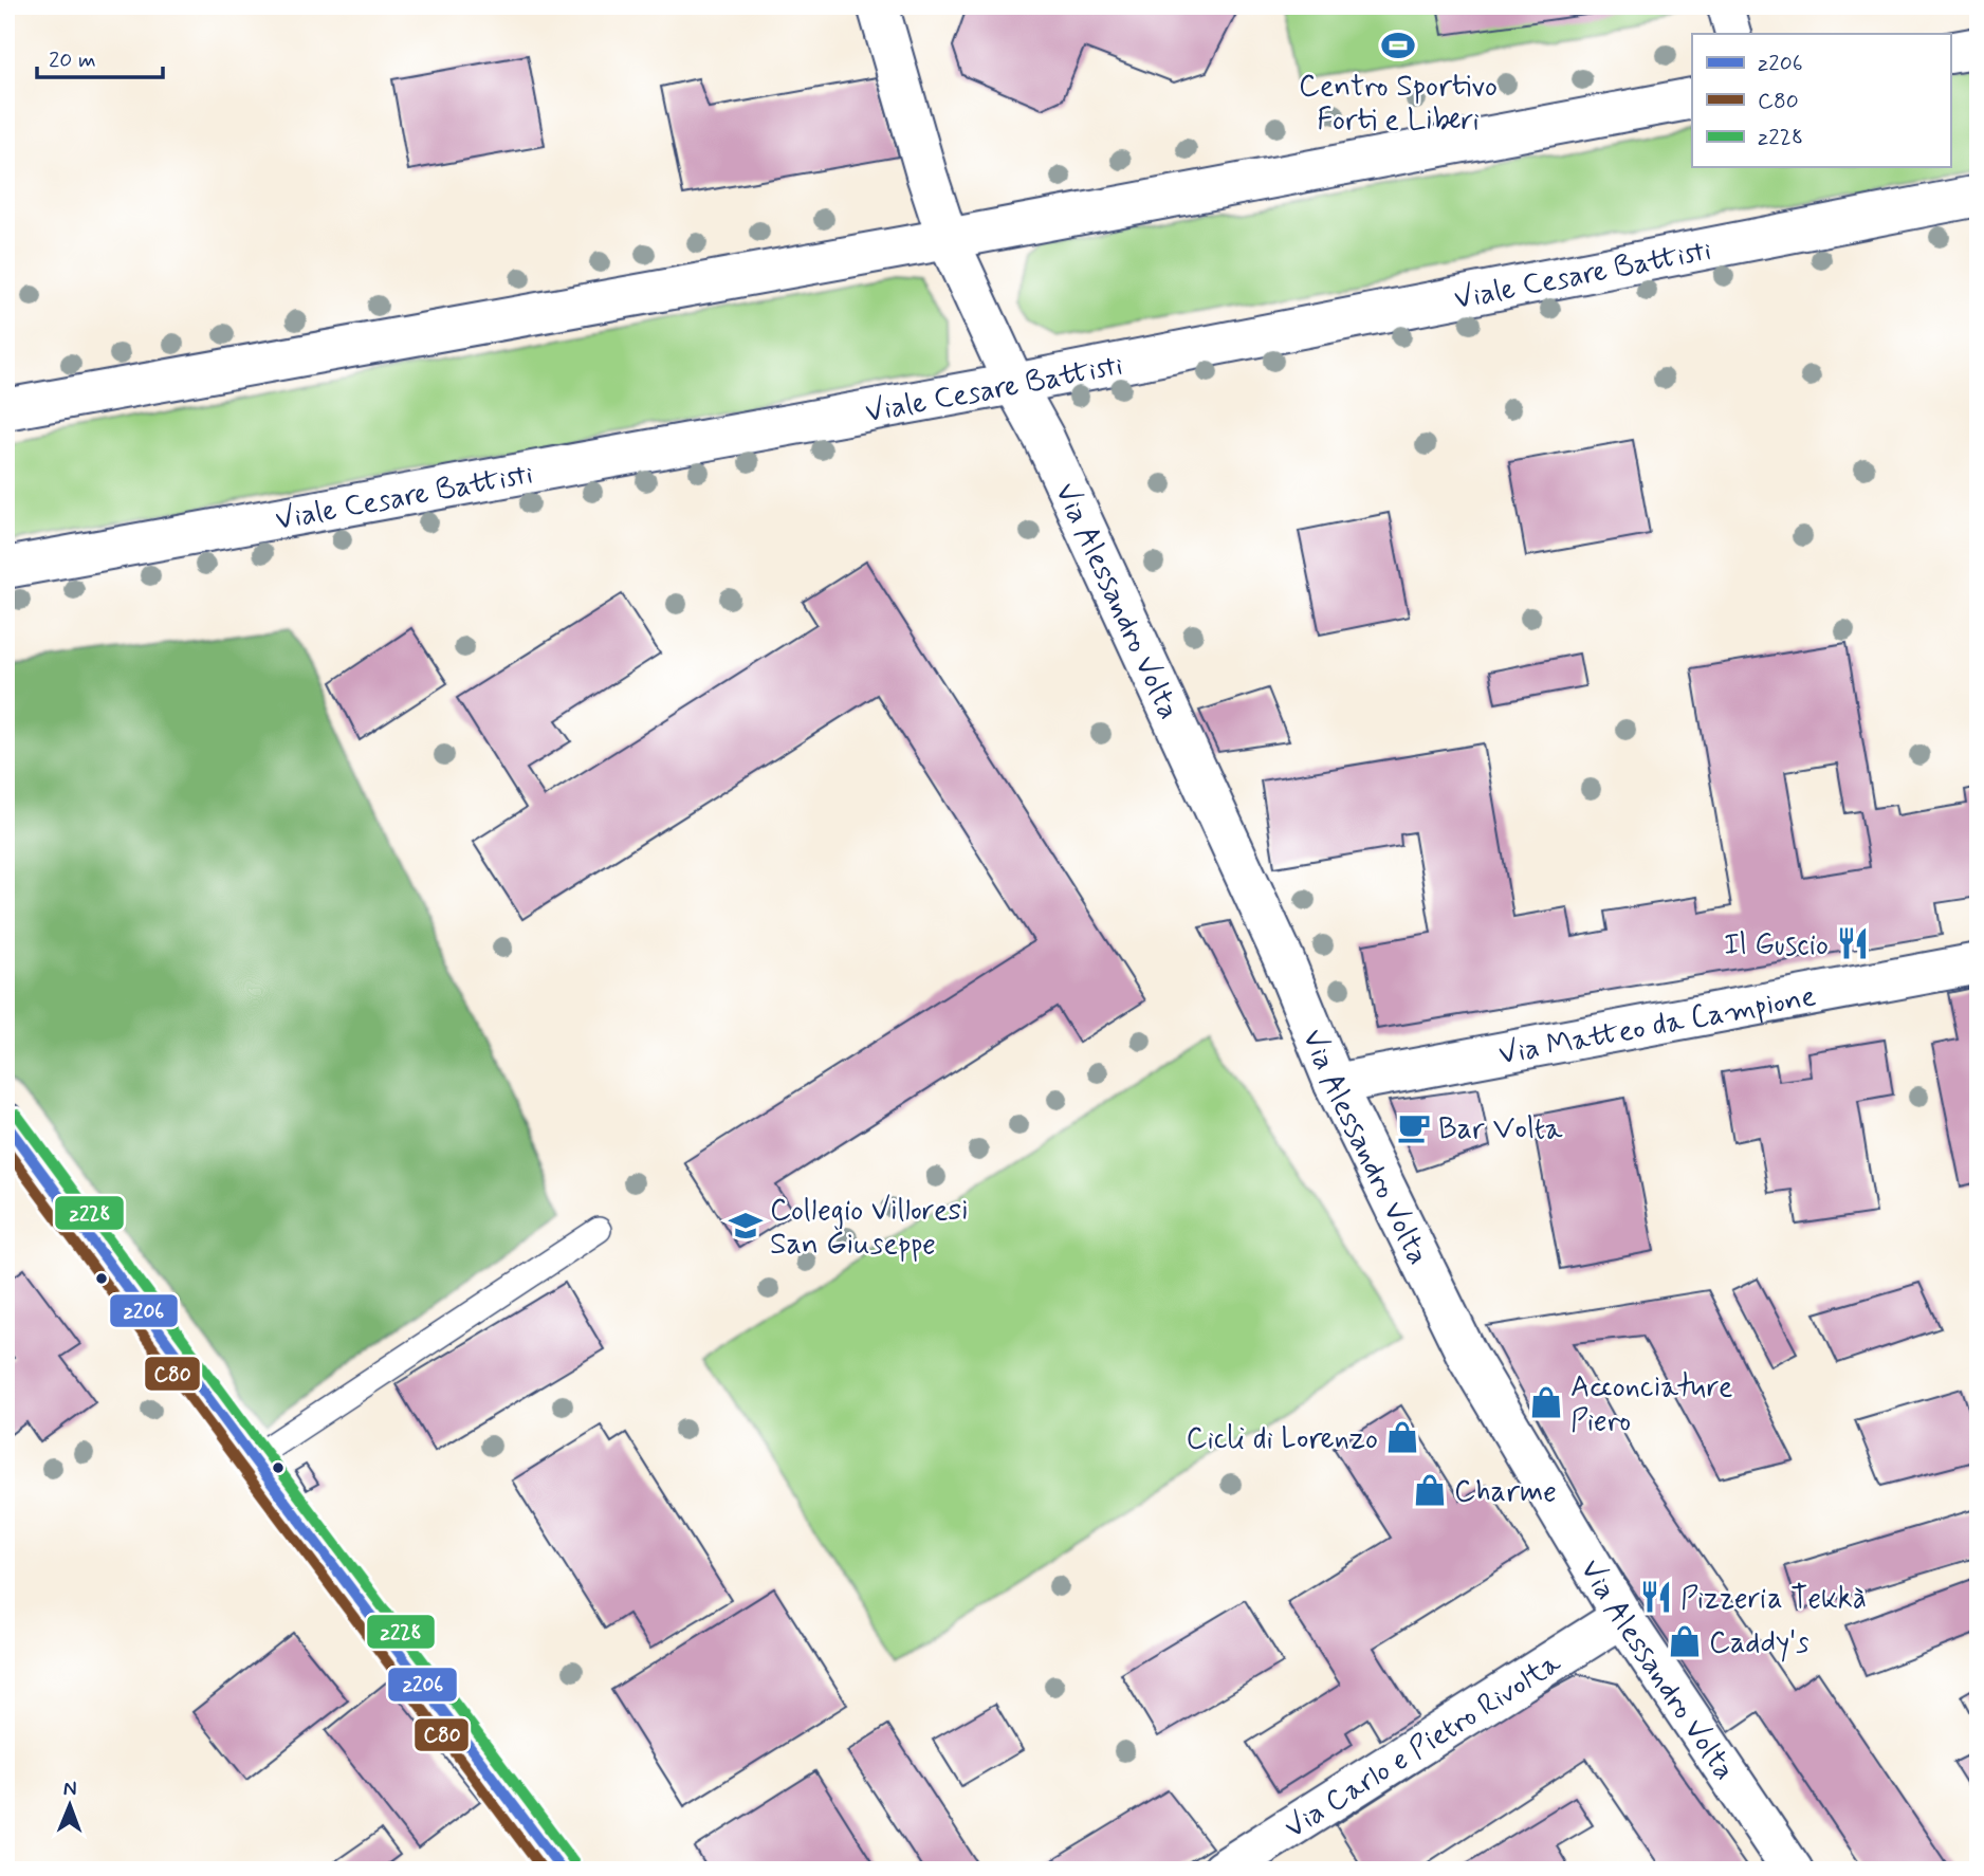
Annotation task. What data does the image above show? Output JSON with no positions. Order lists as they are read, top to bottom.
{
  "streets": {
    "street": [
      "Viale Cesare Battisti",
      "Via Alessandro Volta",
      "Via Matteo da Campione",
      "Via Carlo e Pietro Rivolta"
    ]
  },
  "crossings": [
    ["Viale Cesare Battisti", "Via Alessandro Volta"],
    ["Via Alessandro Volta", "Via Matteo da Campione"],
    ["Via Alessandro Volta", "Via Carlo e Pietro Rivolta"]
  ],
  "places": {
    "sports": ["Centro Sportivo Forti e Liberi"],
    "restaurant": ["Il Guscio", "Pizzeria Tekkà"],
    "cafe": ["Bar Volta"],
    "school or university": ["Collegio Villoresi San Giuseppe"],
    "shop": [
      "Acconciature Piero",
      "Cicli di Lorenzo",
      "Charme",
      "Caddy's"
    ]
  },
  "lines": ["transit line z228", "transit line z206", "transit line C80"],
  "legend": ["z206", "C80", "z228"],
  "scale_bar": "20 m",
  "north": "top"
}
